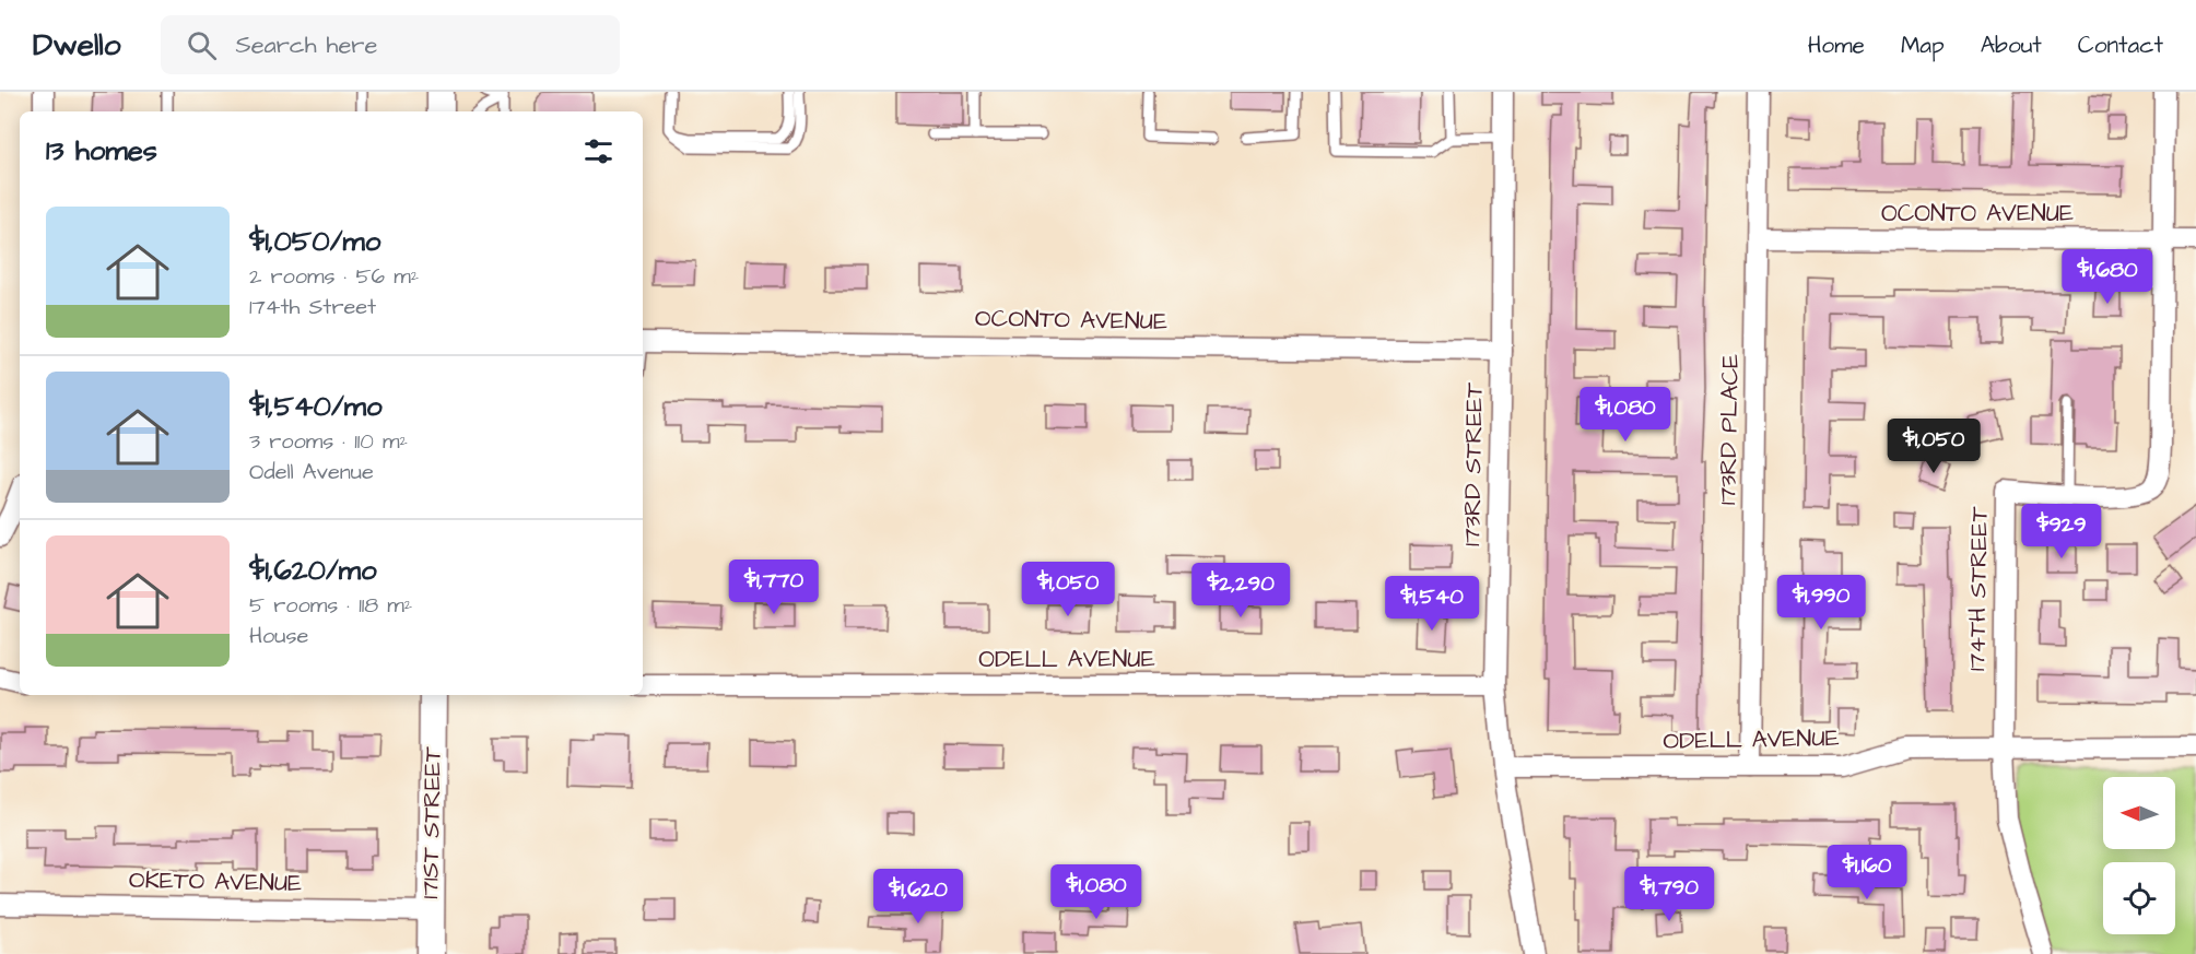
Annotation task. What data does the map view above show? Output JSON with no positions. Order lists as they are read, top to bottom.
{
  "streets": {
    "street": [
      "OCONTO AVENUE",
      "173RD PLACE",
      "173RD STREET",
      "174TH STREET",
      "ODELL AVENUE",
      "171ST STREET",
      "OKETO AVENUE"
    ]
  },
  "crossings": [
    ["OCONTO AVENUE", "173RD PLACE"],
    ["OCONTO AVENUE", "173RD STREET"],
    ["OCONTO AVENUE", "174TH STREET"],
    ["173RD PLACE", "ODELL AVENUE"],
    ["173RD STREET", "ODELL AVENUE"],
    ["174TH STREET", "ODELL AVENUE"],
    ["171ST STREET", "OKETO AVENUE"]
  ],
  "north": "left",
  "page": {
    "header": "Dwello",
    "search": "Search here",
    "nav": [
      "Home",
      "Map",
      "About",
      "Contact"
    ],
    "heading": "13 homes",
    "list": [
      {
        "name": "$1,050/mo",
        "note": "2 rooms · 56 m² · 174th Street"
      },
      {
        "name": "$1,540/mo",
        "note": "3 rooms · 110 m² · Odell Avenue"
      },
      {
        "name": "$1,620/mo",
        "note": "5 rooms · 118 m² · House"
      }
    ],
    "price": [
      "$1,680",
      "$1,080",
      "$1,050",
      "$929",
      "$1,770",
      "$1,050",
      "$2,290",
      "$1,990",
      "$1,540",
      "$1,160",
      "$1,080",
      "$1,790",
      "$1,620"
    ]
  }
}
